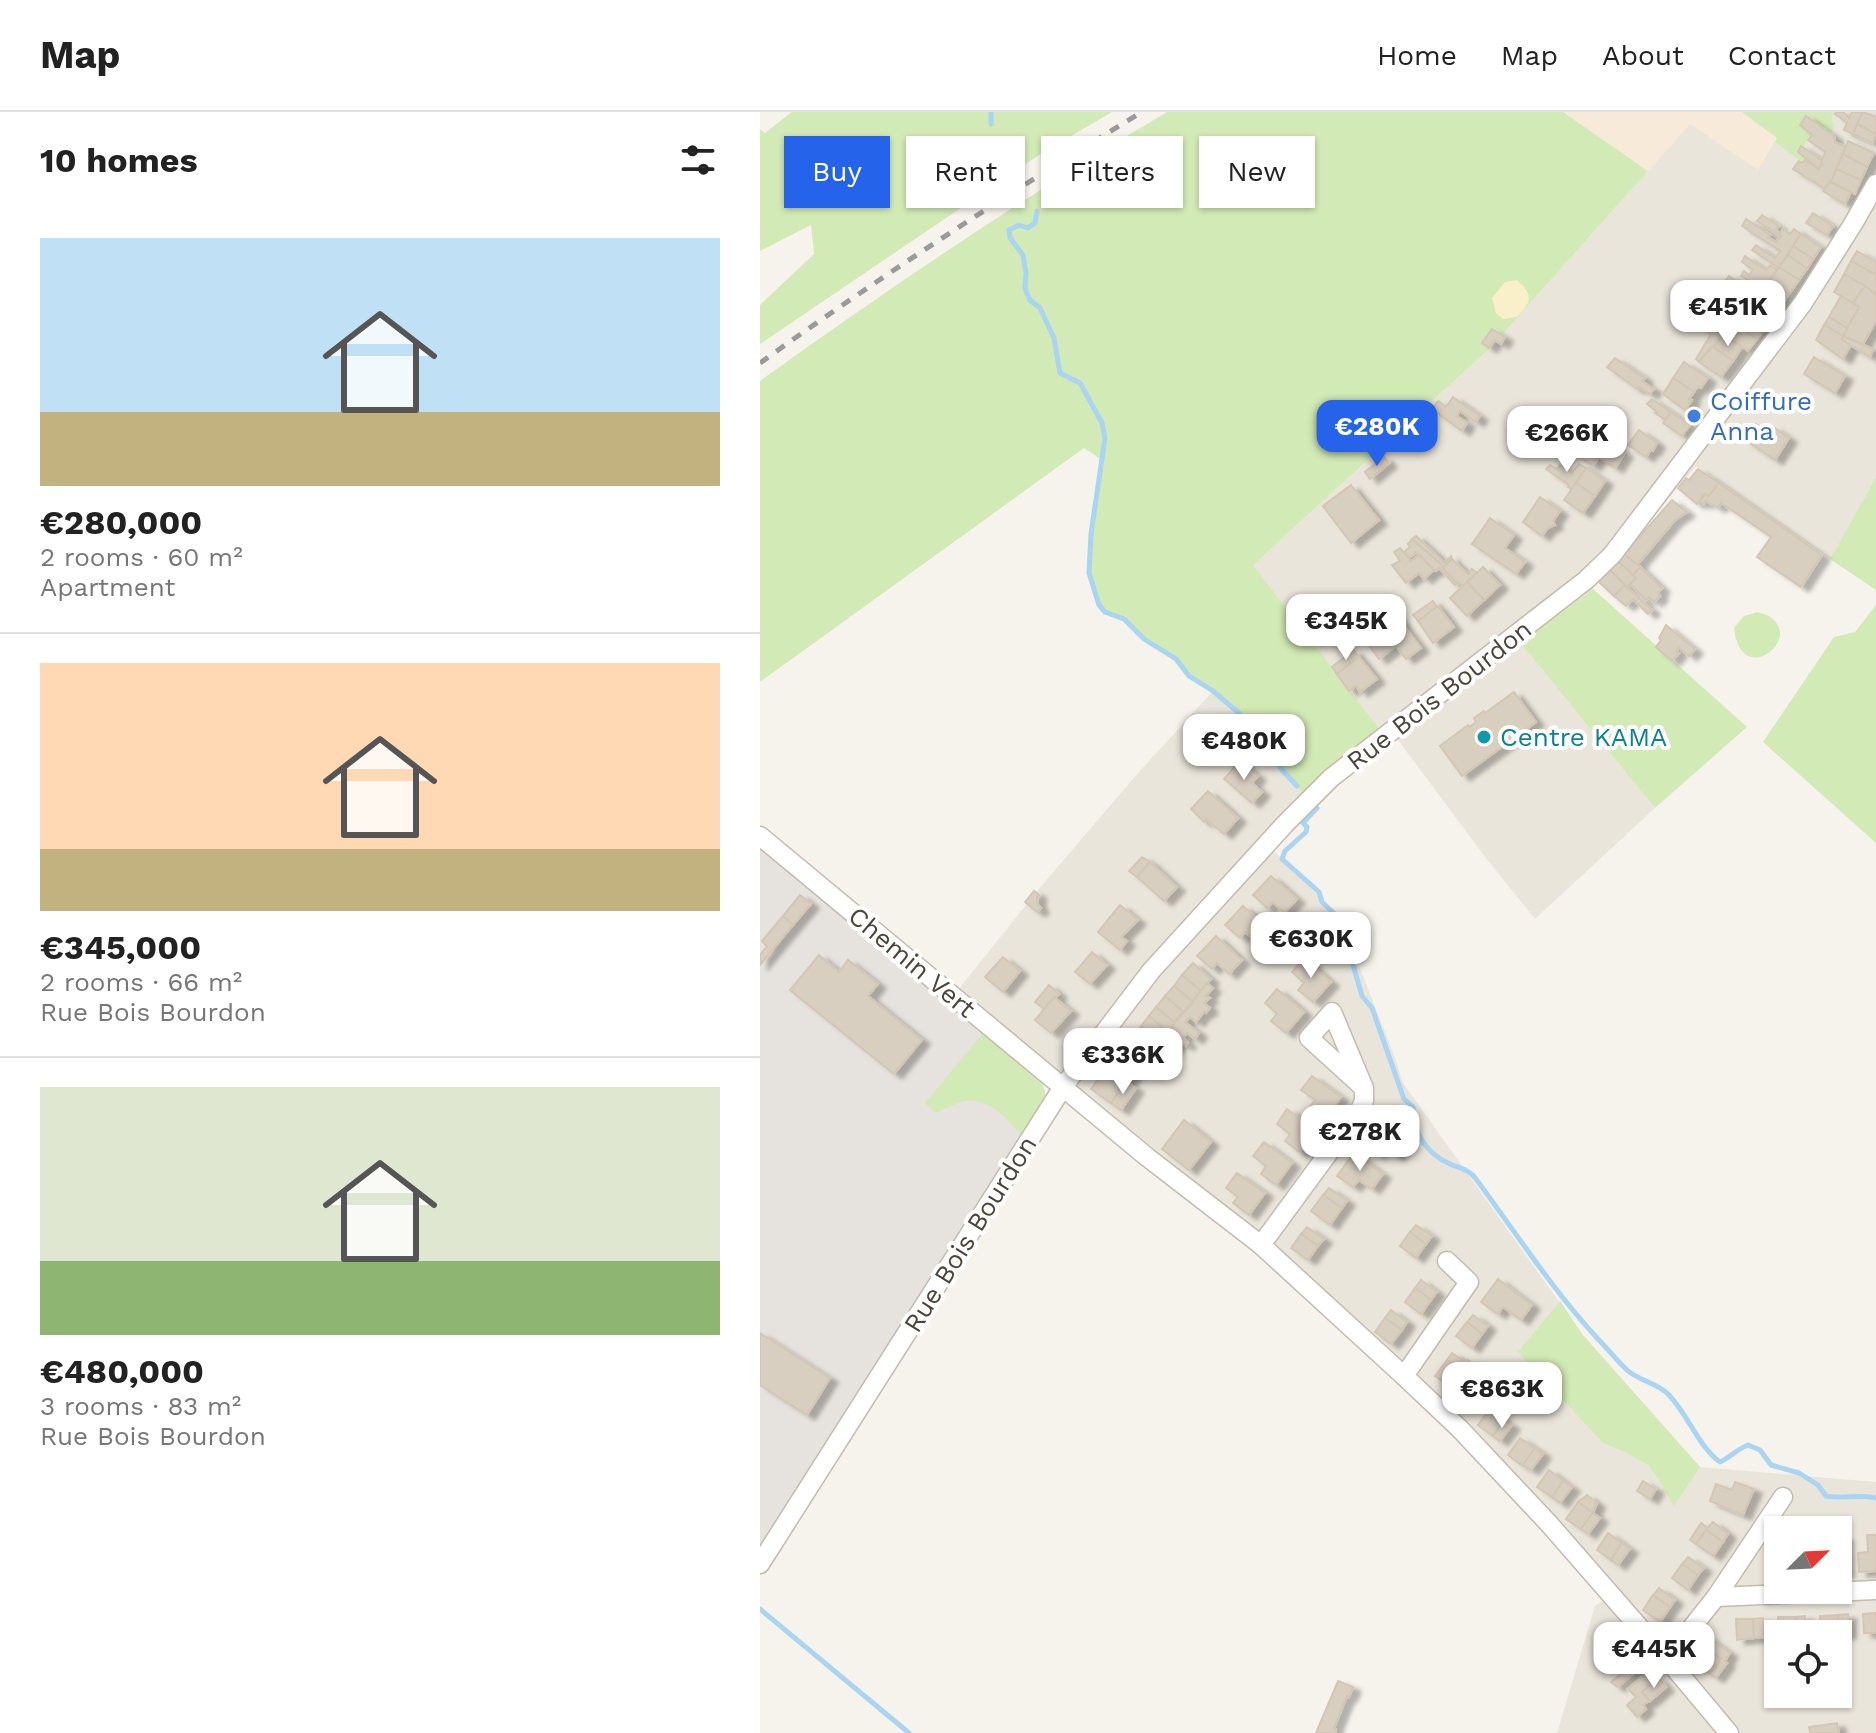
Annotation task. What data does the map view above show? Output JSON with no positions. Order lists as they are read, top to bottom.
{
  "streets": {
    "street": ["Rue Bois Bourdon", "Chemin Vert"]
  },
  "crossings": [
    ["Rue Bois Bourdon", "Chemin Vert"]
  ],
  "places": ["Coiffure Anna", "Centre KAMA"],
  "north": "top right",
  "page": {
    "header": "Map",
    "nav": [
      "Home",
      "Map",
      "About",
      "Contact"
    ],
    "heading": "10 homes",
    "chip": [
      "Buy",
      "Rent",
      "Filters",
      "New"
    ],
    "list": [
      {
        "name": "€280,000",
        "note": "2 rooms · 60 m² · Apartment"
      },
      {
        "name": "€345,000",
        "note": "2 rooms · 66 m² · Rue Bois Bourdon"
      },
      {
        "name": "€480,000",
        "note": "3 rooms · 83 m² · Rue Bois Bourdon"
      }
    ],
    "price": [
      "€451K",
      "€280K",
      "€266K",
      "€345K",
      "€480K",
      "€630K",
      "€336K",
      "€278K",
      "€863K",
      "€445K"
    ]
  }
}
